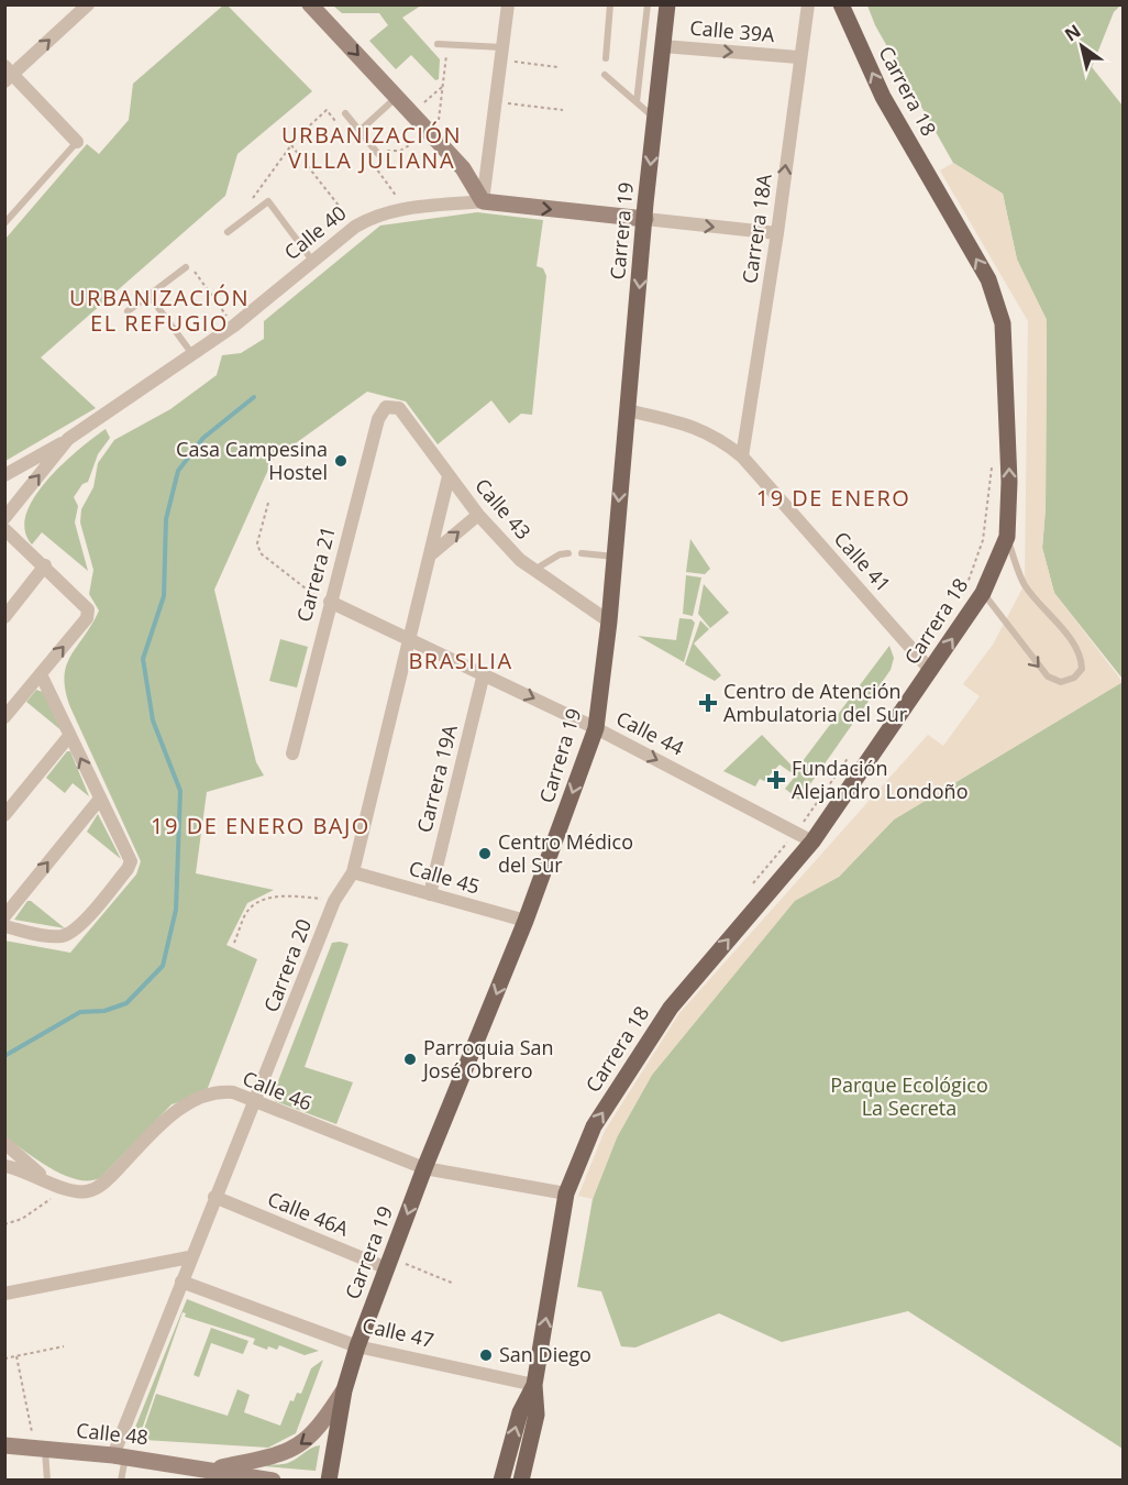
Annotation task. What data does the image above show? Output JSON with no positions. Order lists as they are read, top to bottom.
{
  "streets": {
    "main road": ["Carrera 18", "Carrera 19"],
    "street": [
      "Calle 39A",
      "Carrera 18A",
      "Calle 40",
      "Calle 43",
      "Calle 41",
      "Carrera 21",
      "Calle 44",
      "Carrera 19A",
      "Calle 45",
      "Carrera 20",
      "Calle 46",
      "Calle 46A",
      "Calle 47",
      "Calle 48"
    ]
  },
  "crossings": [
    ["Calle 39A", "Carrera 18A"],
    ["Calle 39A", "Carrera 19"],
    ["Carrera 18", "Calle 41"],
    ["Carrera 18", "Calle 44"],
    ["Carrera 18", "Calle 46"],
    ["Carrera 18", "Calle 47"],
    ["Carrera 18A", "Calle 40"],
    ["Carrera 18A", "Calle 41"],
    ["Carrera 19", "Calle 40"],
    ["Carrera 19", "Calle 43"],
    ["Carrera 19", "Calle 41"],
    ["Carrera 19", "Calle 44"],
    ["Carrera 19", "Calle 45"],
    ["Carrera 19", "Calle 46"],
    ["Carrera 19", "Calle 46A"],
    ["Carrera 19", "Calle 47"],
    ["Carrera 19", "Calle 48"],
    ["Calle 43", "Carrera 21"],
    ["Calle 43", "Carrera 20"],
    ["Carrera 21", "Calle 44"],
    ["Calle 44", "Carrera 19A"],
    ["Calle 44", "Carrera 20"],
    ["Carrera 19A", "Calle 45"],
    ["Calle 45", "Carrera 20"],
    ["Carrera 20", "Calle 46"],
    ["Carrera 20", "Calle 46A"],
    ["Carrera 20", "Calle 47"],
    ["Carrera 20", "Calle 48"]
  ],
  "one_way": [
    "Calle 39A",
    "Carrera 18",
    "Carrera 18A",
    "Carrera 19",
    "Calle 40",
    "Calle 44"
  ],
  "districts": [
    "URBANIZACIÓN VILLA JULIANA",
    "URBANIZACIÓN EL REFUGIO",
    "19 DE ENERO",
    "BRASILIA",
    "19 DE ENERO BAJO"
  ],
  "parks": ["Parque Ecológico La Secreta"],
  "places": {
    "other": [
      "Casa Campesina Hostel",
      "Centro Médico del Sur",
      "Parroquia San José Obrero",
      "San Diego"
    ],
    "health": ["Centro de Atención Ambulatoria del Sur", "Fundación Alejandro Londoño"]
  },
  "north": "top left"
}
